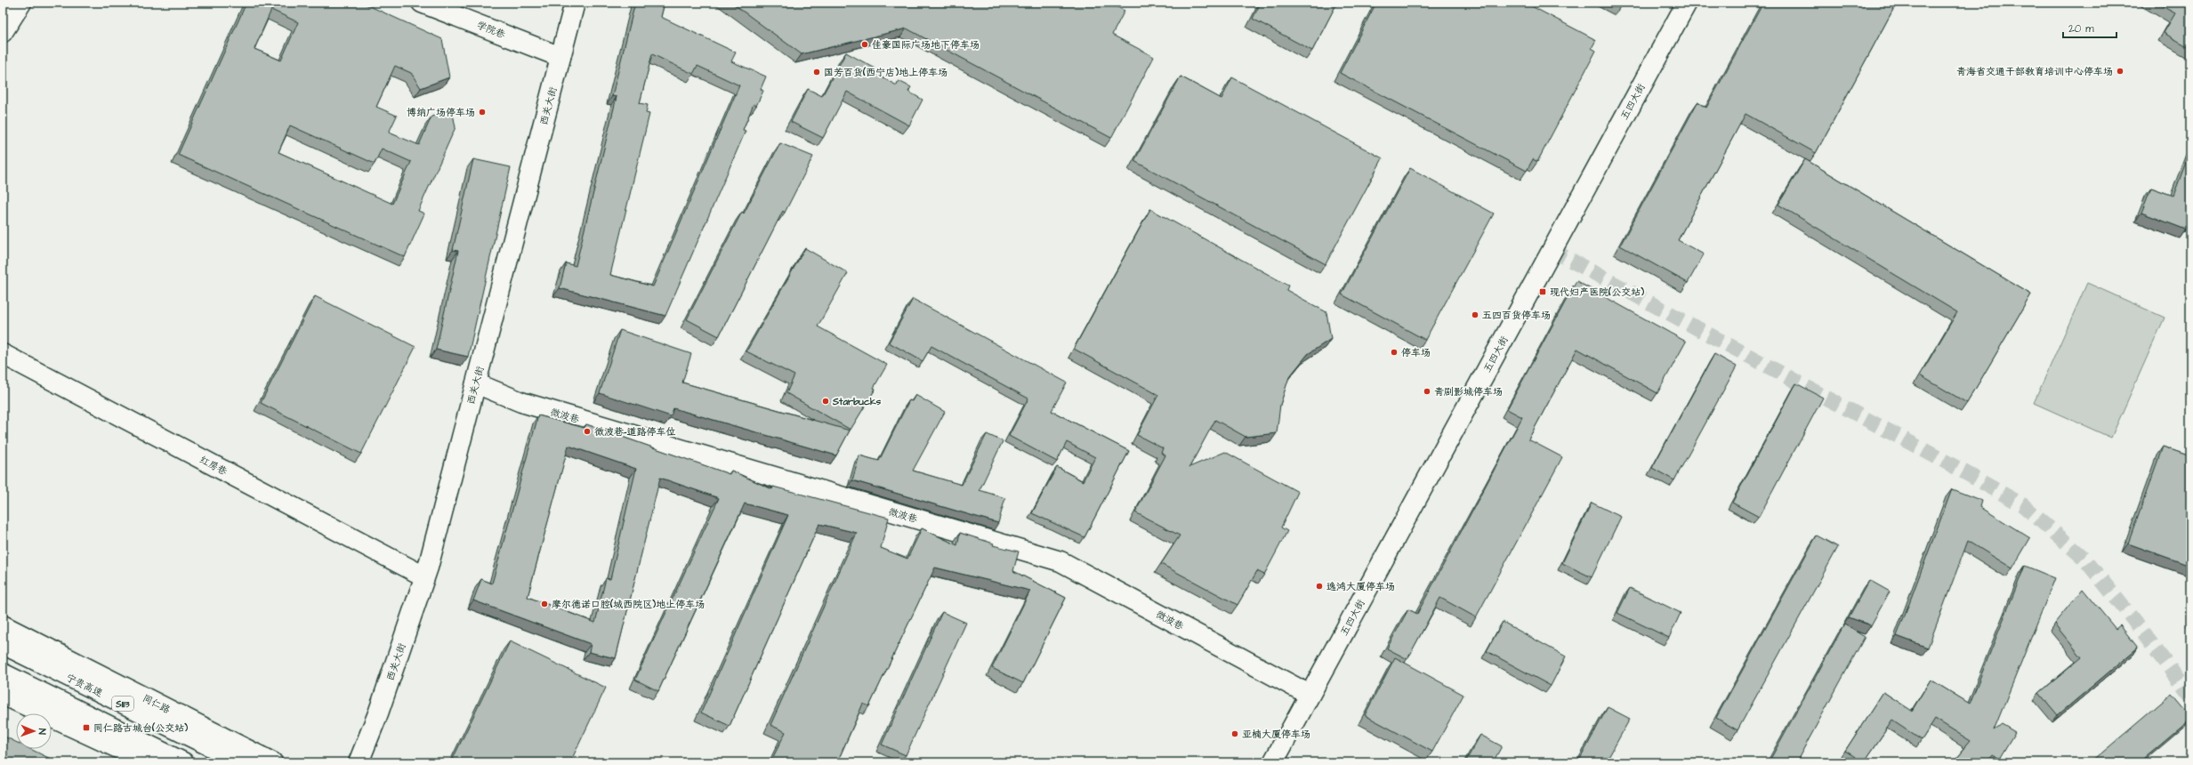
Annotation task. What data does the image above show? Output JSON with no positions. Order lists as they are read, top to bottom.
{
  "streets": {
    "main road": [
      "学院巷",
      "五四大街",
      "西关大街",
      "微波巷",
      "红房巷",
      "宁贵高速",
      "S1113",
      "同仁路"
    ]
  },
  "crossings": [
    ["学院巷", "西关大街"],
    ["五四大街", "微波巷"],
    ["西关大街", "微波巷"],
    ["西关大街", "红房巷"]
  ],
  "places": {
    "other": [
      "佳豪国际广场地下停车场",
      "青海省交通干部教育培训中心停车场",
      "国芳百货(西宁店)地上停车场",
      "博纳广场停车场",
      "五四百货停车场",
      "停车场",
      "青剧影城停车场",
      "Starbucks",
      "微波巷-道路停车位",
      "逸鸿大厦停车场",
      "摩尔德诺口腔(城西院区)地上停车场",
      "亚楠大厦停车场"
    ],
    "transit": ["现代妇产医院(公交站)", "同仁路古城台(公交站)"]
  },
  "scale_bar": "20 m",
  "north": "right"
}
